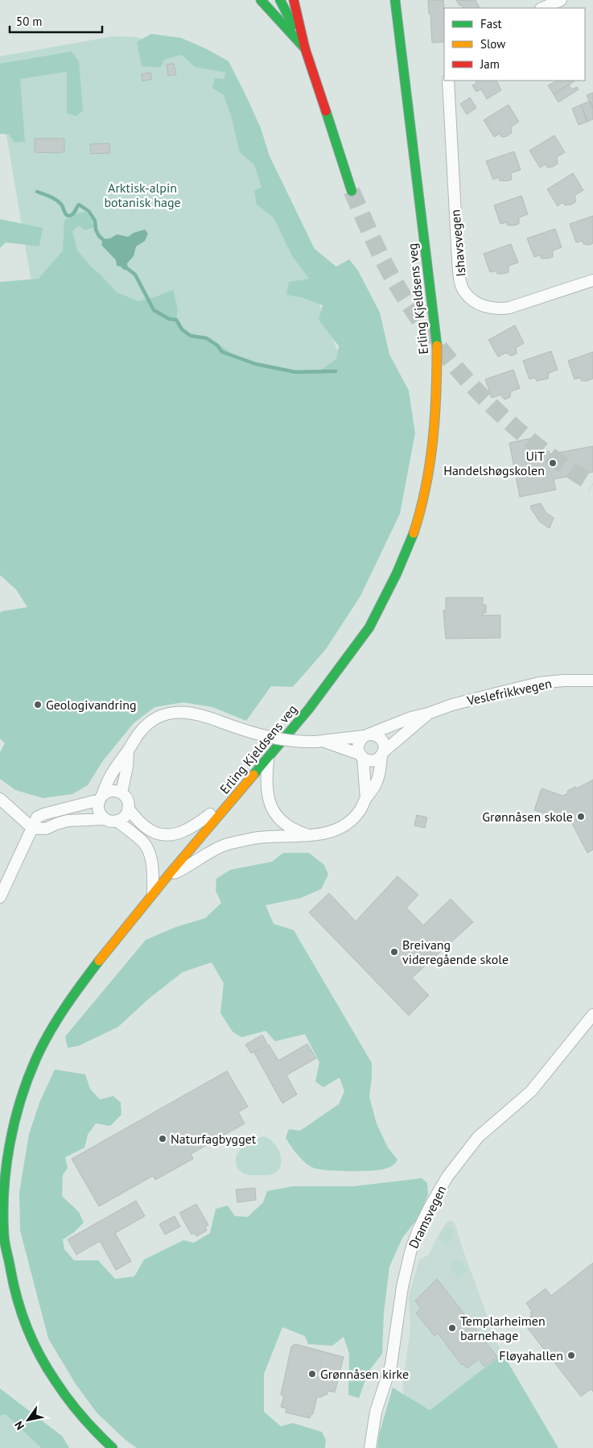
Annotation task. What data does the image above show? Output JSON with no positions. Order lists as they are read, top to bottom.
{
  "streets": {
    "main road": ["Erling Kjeldsens veg"],
    "street": ["Ishavsvegen", "Veslefrikkvegen", "Dramsvegen"]
  },
  "parks": ["Arktisk-alpin botanisk hage"],
  "places": [
    "UiT Handelshøgskolen",
    "Geologivandring",
    "Grønnåsen skole",
    "Breivang videregående skole",
    "Naturfagbygget",
    "Templarheimen barnehage",
    "Fløyahallen",
    "Grønnåsen kirke"
  ],
  "legend": ["Fast", "Slow", "Jam"],
  "scale_bar": "50 m",
  "north": "bottom left"
}
